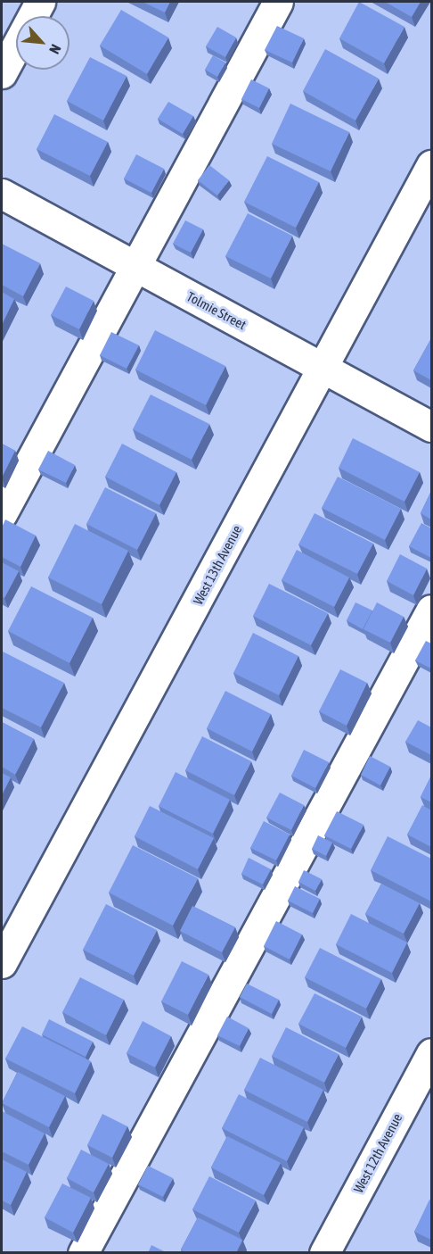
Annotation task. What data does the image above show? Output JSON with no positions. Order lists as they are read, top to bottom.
{
  "streets": {
    "street": ["Tolmie Street", "West 13th Avenue", "West 12th Avenue"]
  },
  "crossings": [
    ["Tolmie Street", "West 13th Avenue"]
  ],
  "north": "bottom right"
}
